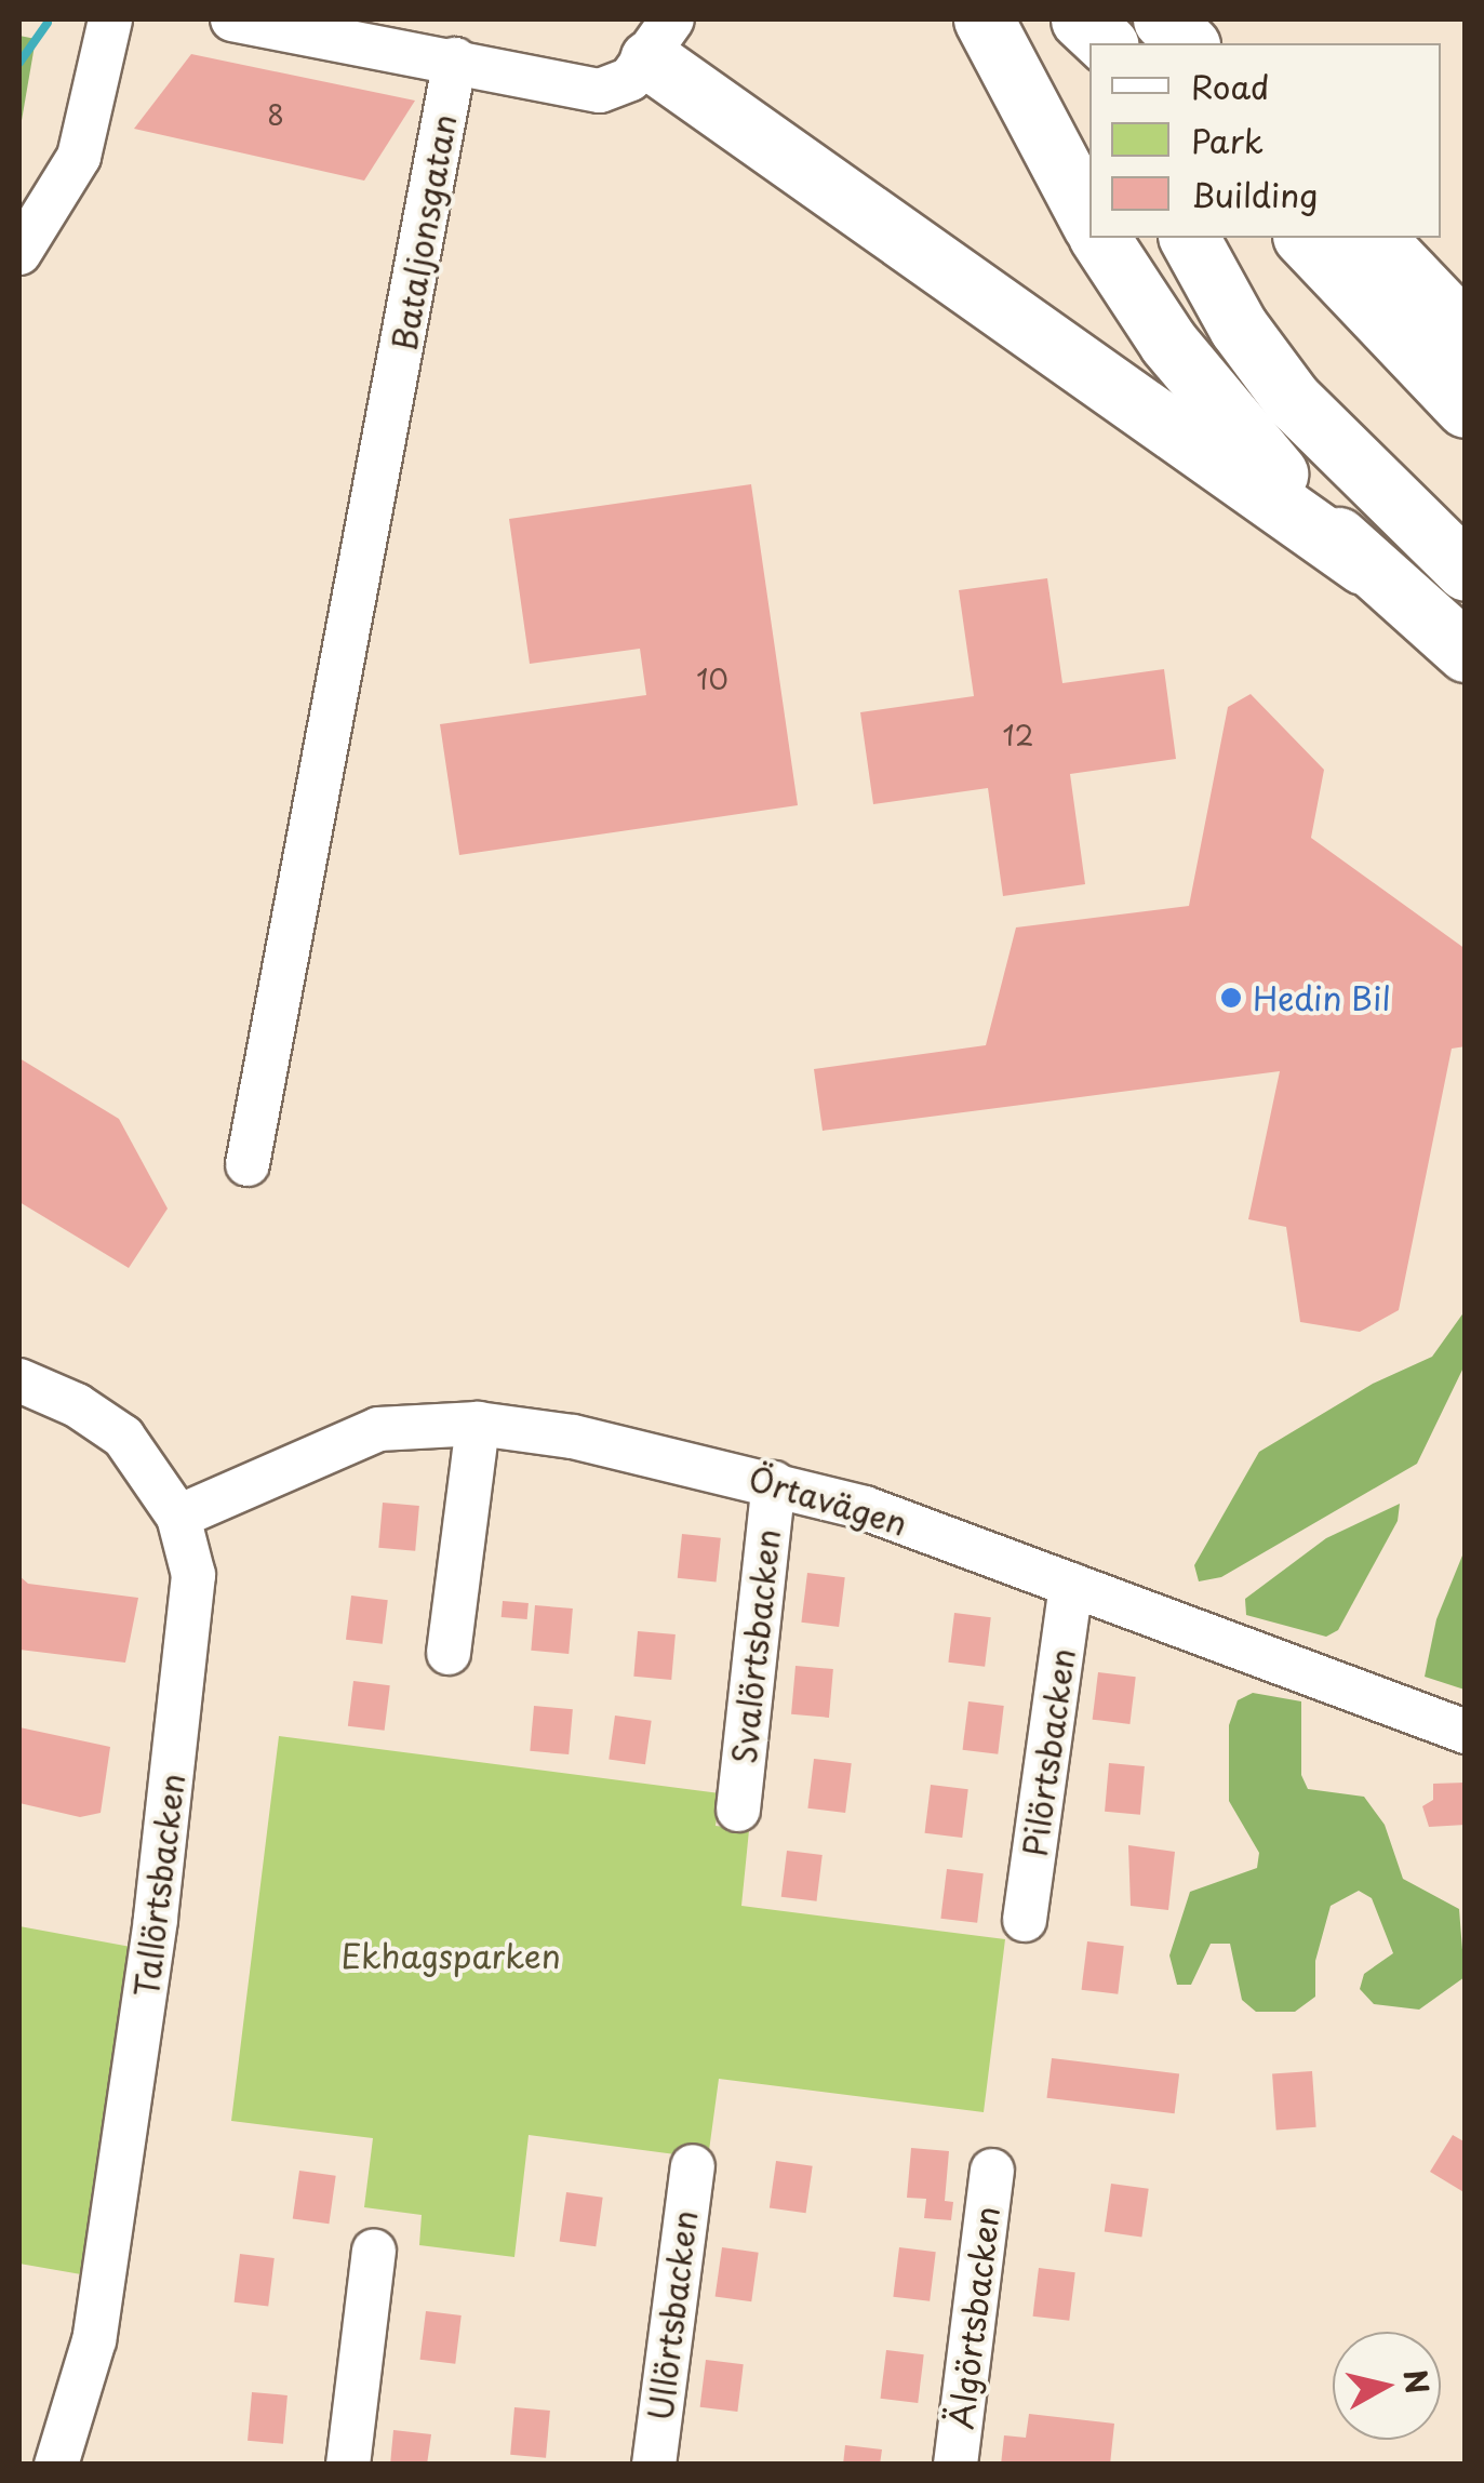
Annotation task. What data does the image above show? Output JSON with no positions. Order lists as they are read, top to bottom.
{
  "streets": {
    "street": [
      "Bataljonsgatan",
      "Örtavägen",
      "Svalörtsbacken",
      "Pilörtsbacken",
      "Tallörtsbacken",
      "Ullörtsbacken",
      "Älgörtsbacken"
    ]
  },
  "crossings": [
    ["Örtavägen", "Svalörtsbacken"],
    ["Örtavägen", "Pilörtsbacken"],
    ["Örtavägen", "Tallörtsbacken"]
  ],
  "parks": ["Ekhagsparken"],
  "places": ["Hedin Bil"],
  "house_numbers": ["8", "10", "12"],
  "legend": ["Road", "Park", "Building"],
  "north": "right"
}
